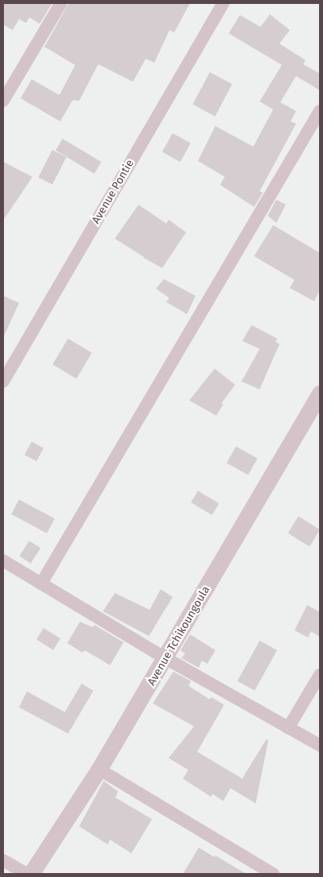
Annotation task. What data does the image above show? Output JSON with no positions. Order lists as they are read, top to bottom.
{
  "streets": {
    "street": ["Avenue Pontie", "Avenue Tchikoungoula"]
  }
}
